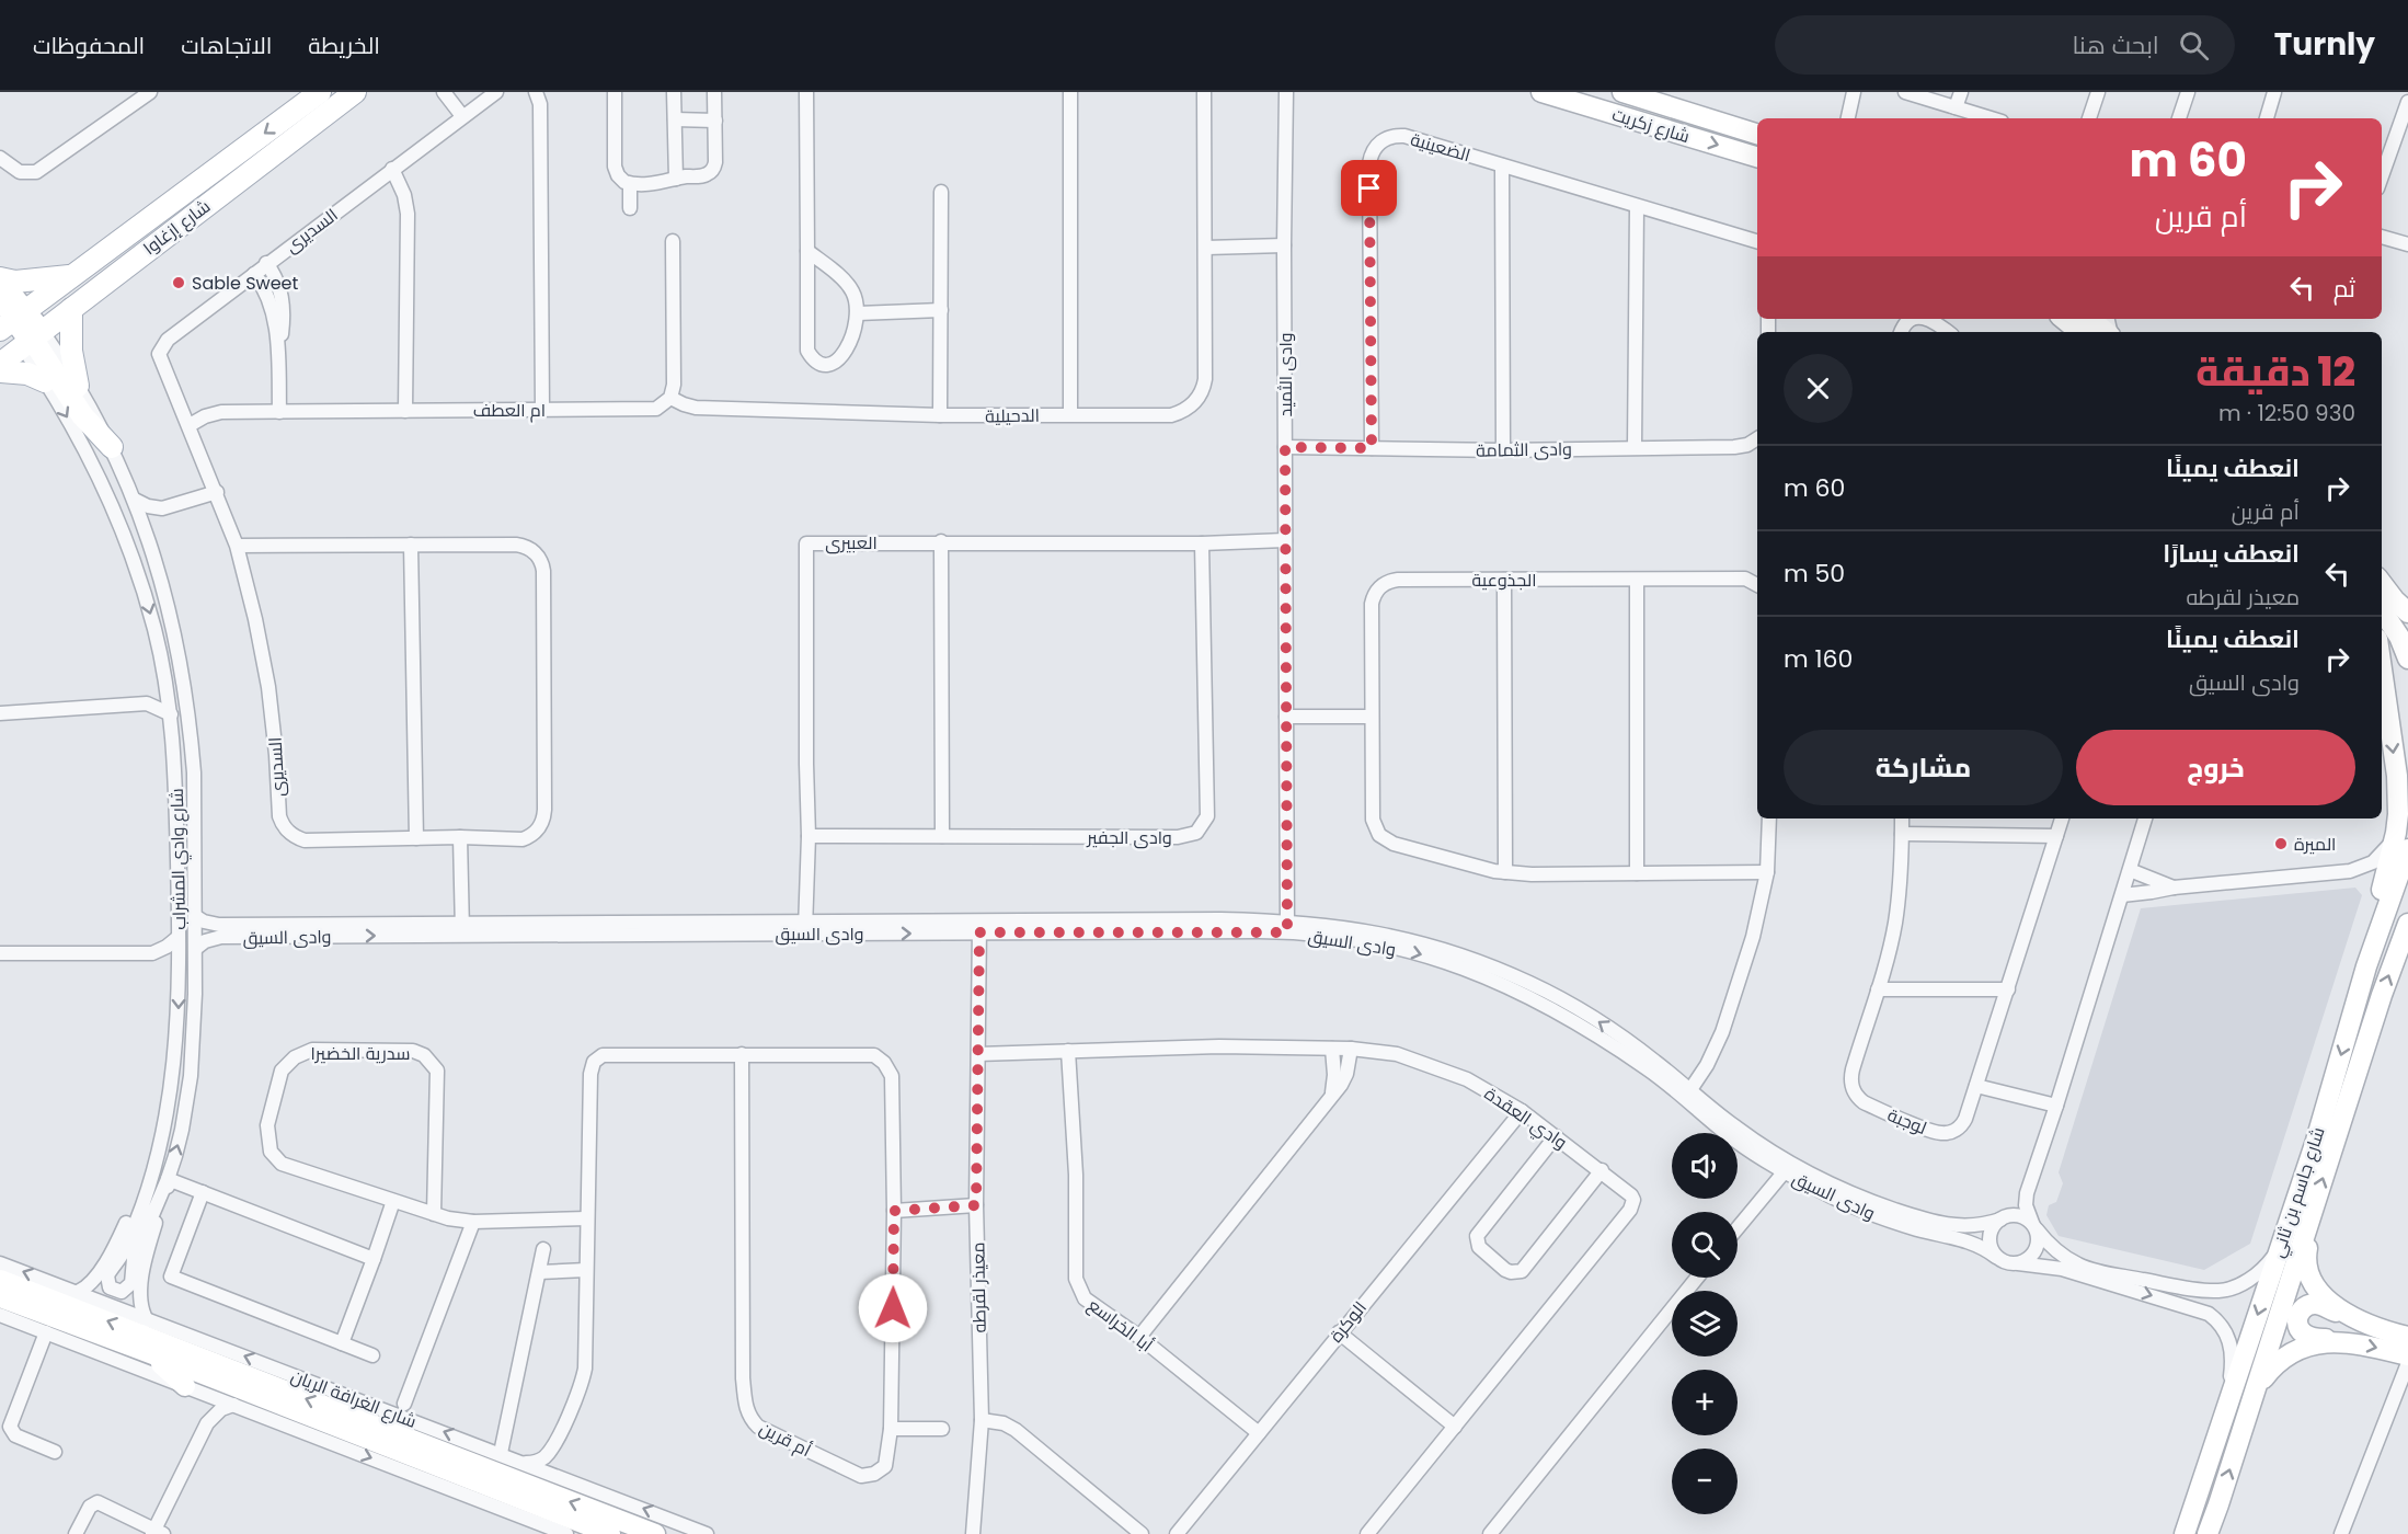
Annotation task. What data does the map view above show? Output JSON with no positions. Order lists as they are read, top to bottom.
{
  "streets": {
    "main road": [
      "شارع زكريت",
      "شارع إزغاوا",
      "شارع وادي المشراب",
      "شارع جاسم بن ثاني",
      "شارع الغرافة الريان"
    ],
    "street": [
      "الضعينية",
      "السديرى",
      "وادى الثميد",
      "ام العطف",
      "الدحيلية",
      "وادى الثمامة",
      "العبيرى",
      "الجذوعية",
      "وادى الجفير",
      "وادى السيق",
      "سدرية الخضيرا",
      "وادي العقدة",
      "لوجبة",
      "معيذر لقرطه",
      "الوكرة",
      "أبا الخراسع",
      "أم قرين"
    ]
  },
  "crossings": [
    ["الضعينية", "وادى الثمامة"],
    ["شارع إزغاوا", "شارع وادي المشراب"],
    ["السديرى", "ام العطف"],
    ["وادى الثميد", "وادى الثمامة"],
    ["وادى الثميد", "العبيرى"],
    ["وادى الثميد", "وادى السيق"],
    ["ام العطف", "الدحيلية"],
    ["العبيرى", "وادى الجفير"],
    ["العبيرى", "وادى السيق"],
    ["شارع وادي المشراب", "وادى السيق"],
    ["شارع وادي المشراب", "شارع الغرافة الريان"],
    ["وادى السيق", "معيذر لقرطه"],
    ["سدرية الخضيرا", "أم قرين"],
    ["وادي العقدة", "معيذر لقرطه"],
    ["وادي العقدة", "الوكرة"],
    ["وادي العقدة", "أبا الخراسع"],
    ["الوكرة", "أبا الخراسع"]
  ],
  "places": ["Sable Sweet", "الميرة"],
  "page": {
    "header": "Turnly",
    "search": "ابحث هنا",
    "nav": ["الخريطة", "الاتجاهات", "المحفوظات"],
    "turn": ["60 m", "أم قرين"],
    "then": "ثم",
    "heading": ["12 دقيقة", "930 m · 12:50"],
    "list": [
      {
        "name": "انعطف يمينًا",
        "note": "أم قرين",
        "value": "60 m"
      },
      {
        "name": "انعطف يسارًا",
        "note": "معيذر لقرطه",
        "value": "50 m"
      },
      {
        "name": "انعطف يمينًا",
        "note": "وادى السيق",
        "value": "160 m"
      }
    ],
    "buttons": ["خروج", "مشاركة"],
    "map_buttons": ["+", "−"]
  }
}
